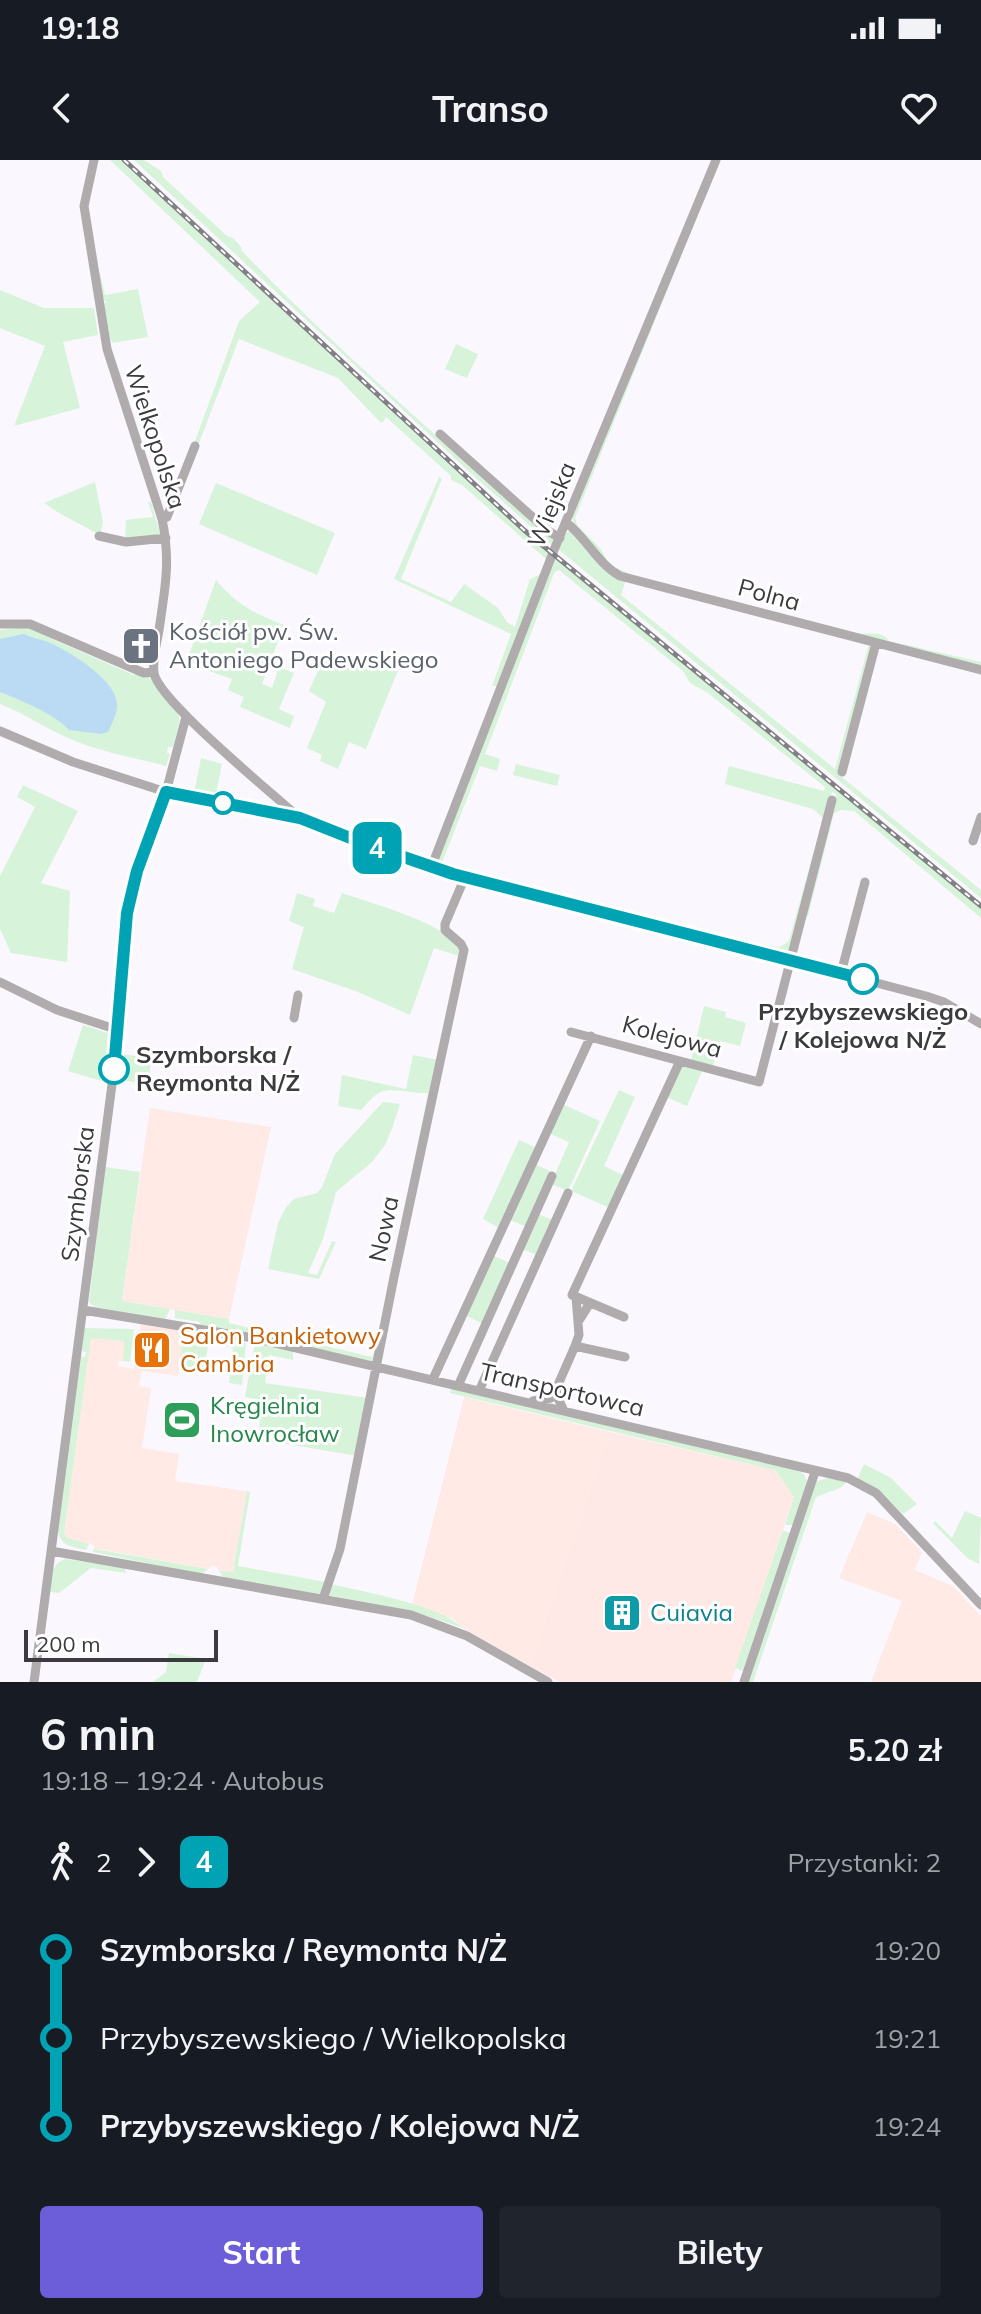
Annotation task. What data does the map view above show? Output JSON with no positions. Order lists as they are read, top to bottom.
{
  "streets": {
    "street": [
      "Wielkopolska",
      "Wiejska",
      "Polna",
      "Kolejowa",
      "Szymborska",
      "Nowa",
      "Transportowca"
    ]
  },
  "crossings": [
    ["Wiejska", "Polna"],
    ["Szymborska", "Transportowca"],
    ["Nowa", "Transportowca"]
  ],
  "places": {
    "church": ["Kościół pw. Św. Antoniego Padewskiego"],
    "other": ["Przybyszewskiego / Kolejowa N/Ż", "Szymborska / Reymonta N/Ż"],
    "restaurant": ["Salon Bankietowy Cambria"],
    "sports": ["Kręgielnia Inowrocław"],
    "building": ["Cuiavia"]
  },
  "lines": ["bus line 4"],
  "scale_bar": "200 m",
  "page": {
    "status": "19:18",
    "header": "Transo",
    "on_map": "4",
    "scale": "200 m",
    "heading": ["6 min", "19:18 – 19:24 · Autobus", "5.20 zł"],
    "legs": ["2", "4", "Przystanki: 2"],
    "list": [
      {
        "name": "Szymborska / Reymonta N/Ż",
        "value": "19:20"
      },
      {
        "name": "Przybyszewskiego / Wielkopolska",
        "value": "19:21"
      },
      {
        "name": "Przybyszewskiego / Kolejowa N/Ż",
        "value": "19:24"
      }
    ],
    "buttons": ["Start", "Bilety"]
  }
}
